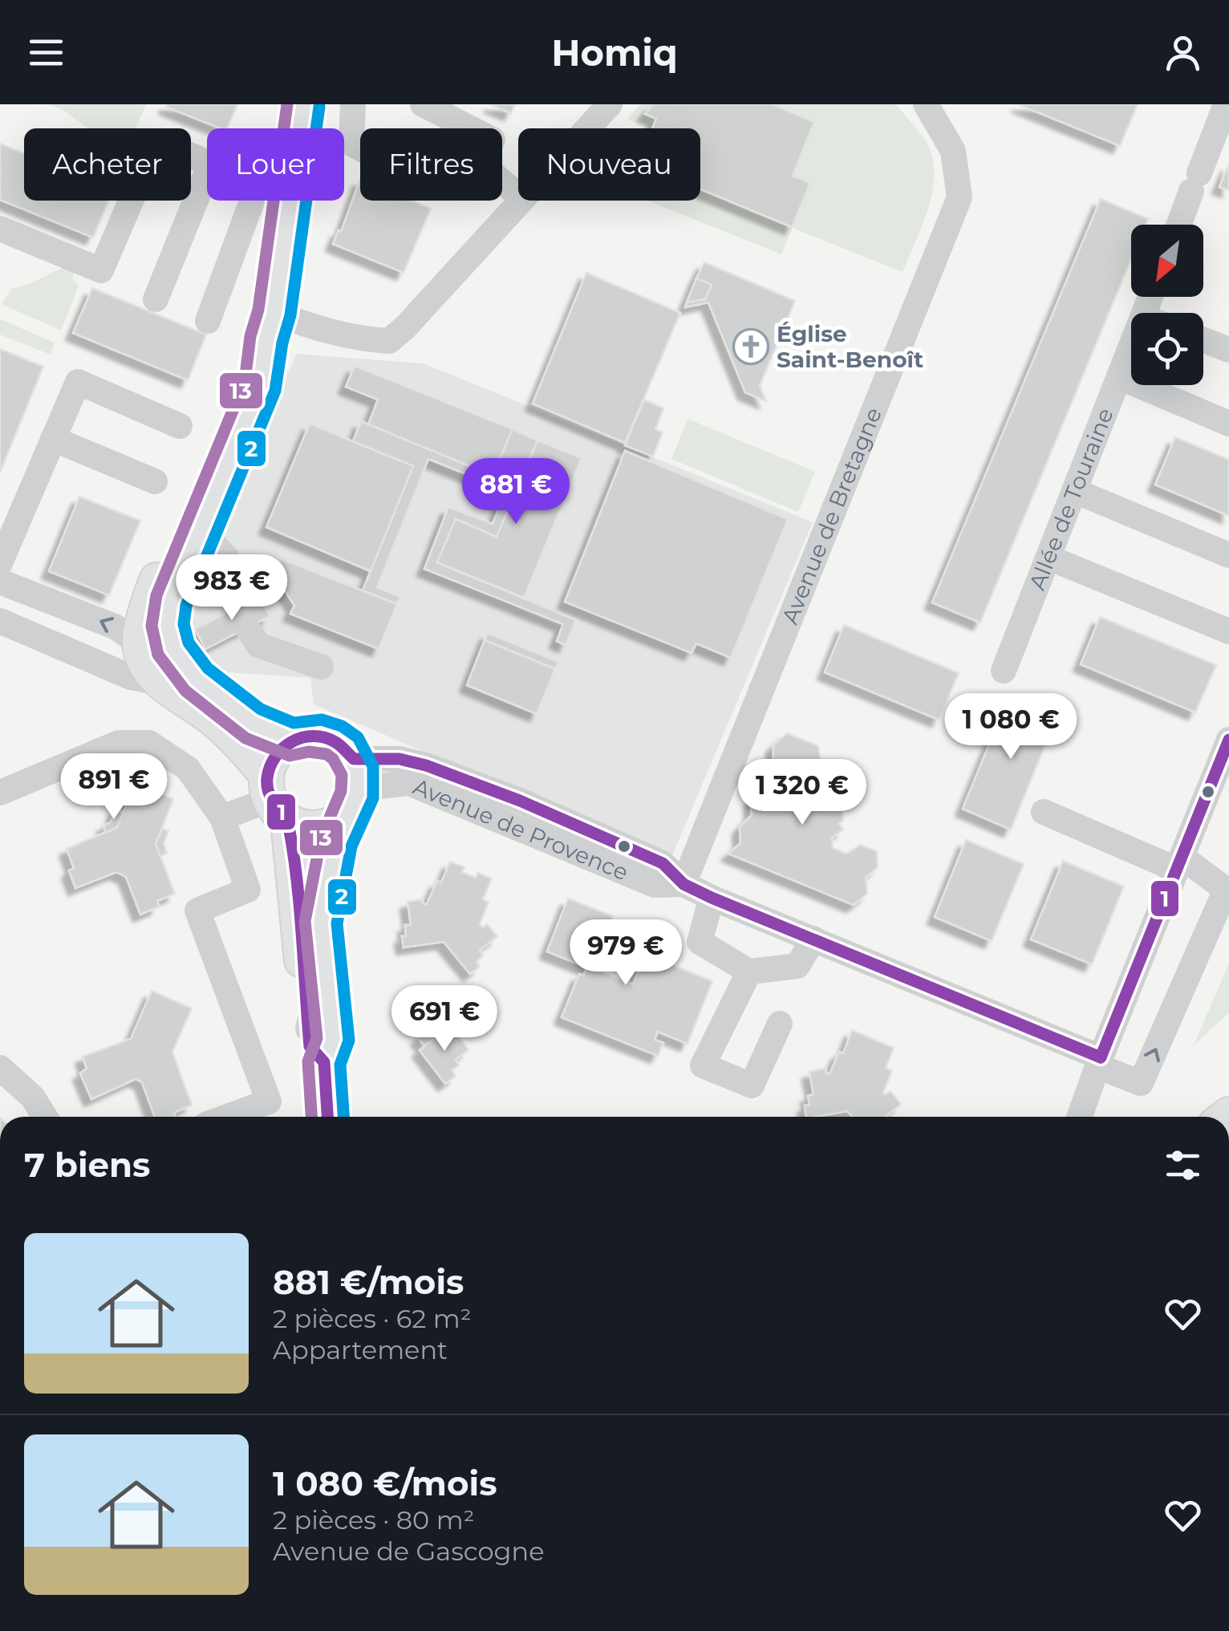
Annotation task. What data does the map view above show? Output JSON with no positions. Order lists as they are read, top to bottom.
{
  "streets": {
    "street": ["Allée de Touraine", "Avenue de Bretagne", "Avenue de Provence"]
  },
  "crossings": [
    ["Avenue de Bretagne", "Avenue de Provence"]
  ],
  "places": {
    "church": ["Église Saint-Benoît"]
  },
  "lines": ["transit line 13", "transit line 2", "transit line 1"],
  "north": "bottom left",
  "page": {
    "header": "Homiq",
    "chip": [
      "Acheter",
      "Louer",
      "Filtres",
      "Nouveau"
    ],
    "price": [
      "881 €",
      "983 €",
      "1 080 €",
      "891 €",
      "1 320 €",
      "979 €",
      "691 €"
    ],
    "heading": "7 biens",
    "list": [
      {
        "name": "881 €/mois",
        "note": "2 pièces · 62 m² · Appartement"
      },
      {
        "name": "1 080 €/mois",
        "note": "2 pièces · 80 m² · Avenue de Gascogne"
      }
    ]
  }
}
